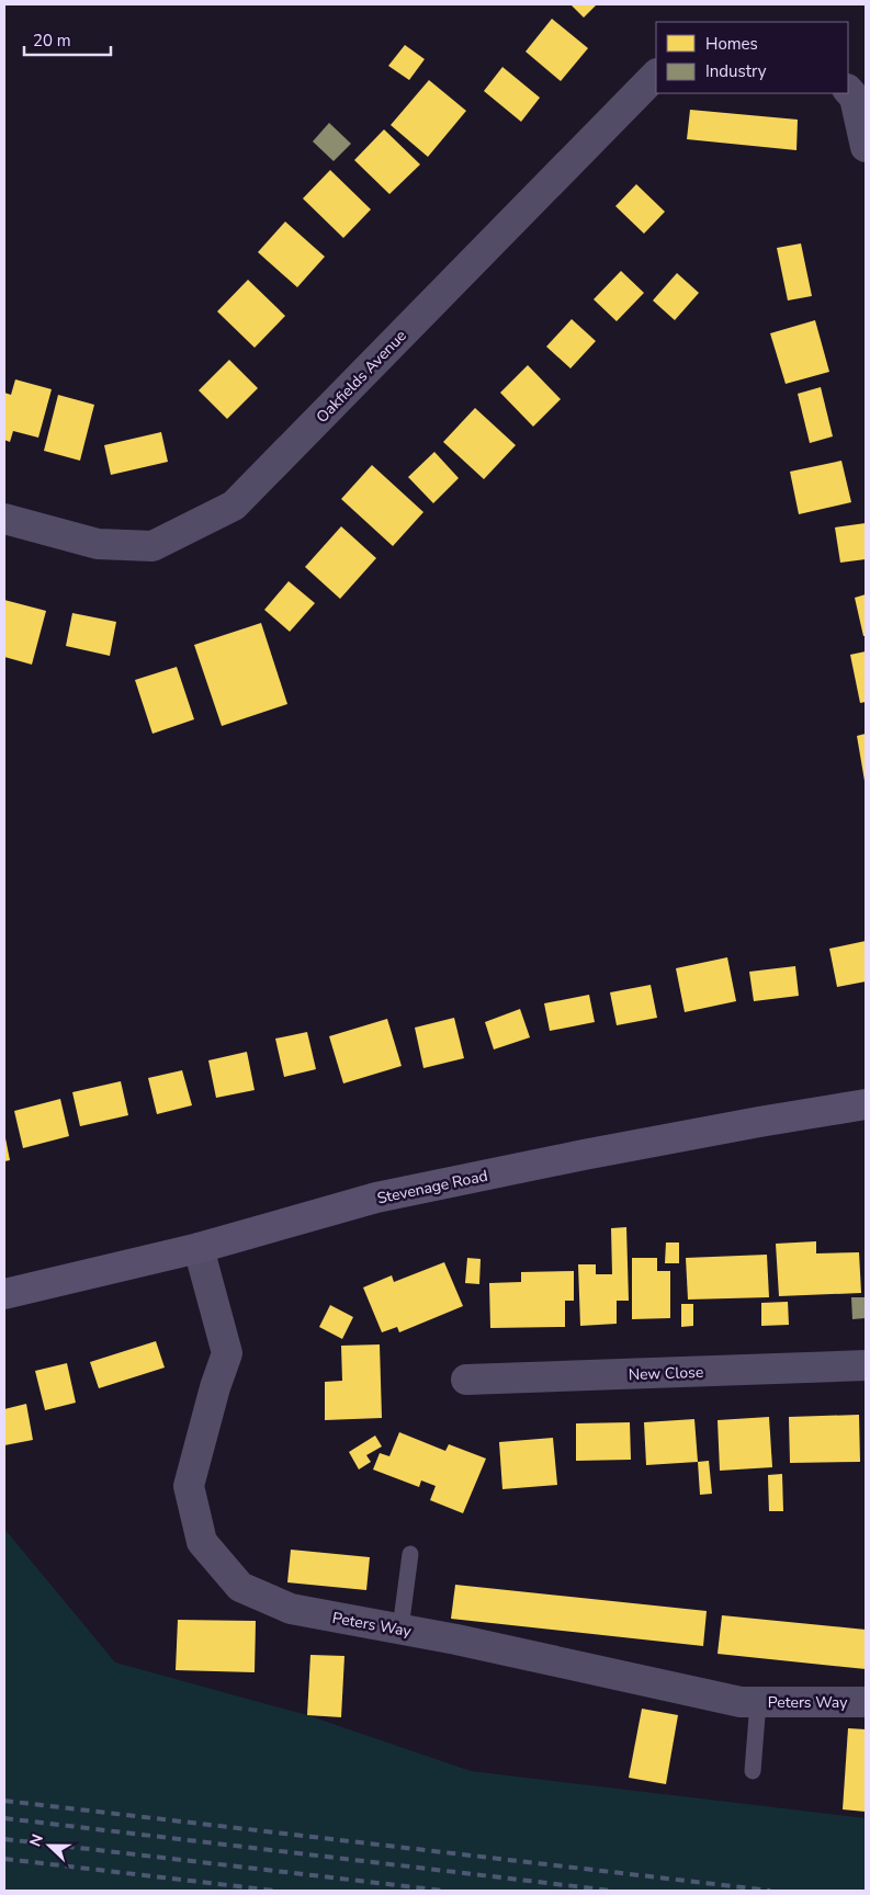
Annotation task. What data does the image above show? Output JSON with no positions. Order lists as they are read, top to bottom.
{
  "streets": {
    "main road": ["Stevenage Road"],
    "street": ["Oakfields Avenue", "New Close", "Peters Way"]
  },
  "crossings": [
    ["Stevenage Road", "Peters Way"]
  ],
  "legend": ["Homes", "Industry"],
  "scale_bar": "20 m",
  "north": "left"
}
